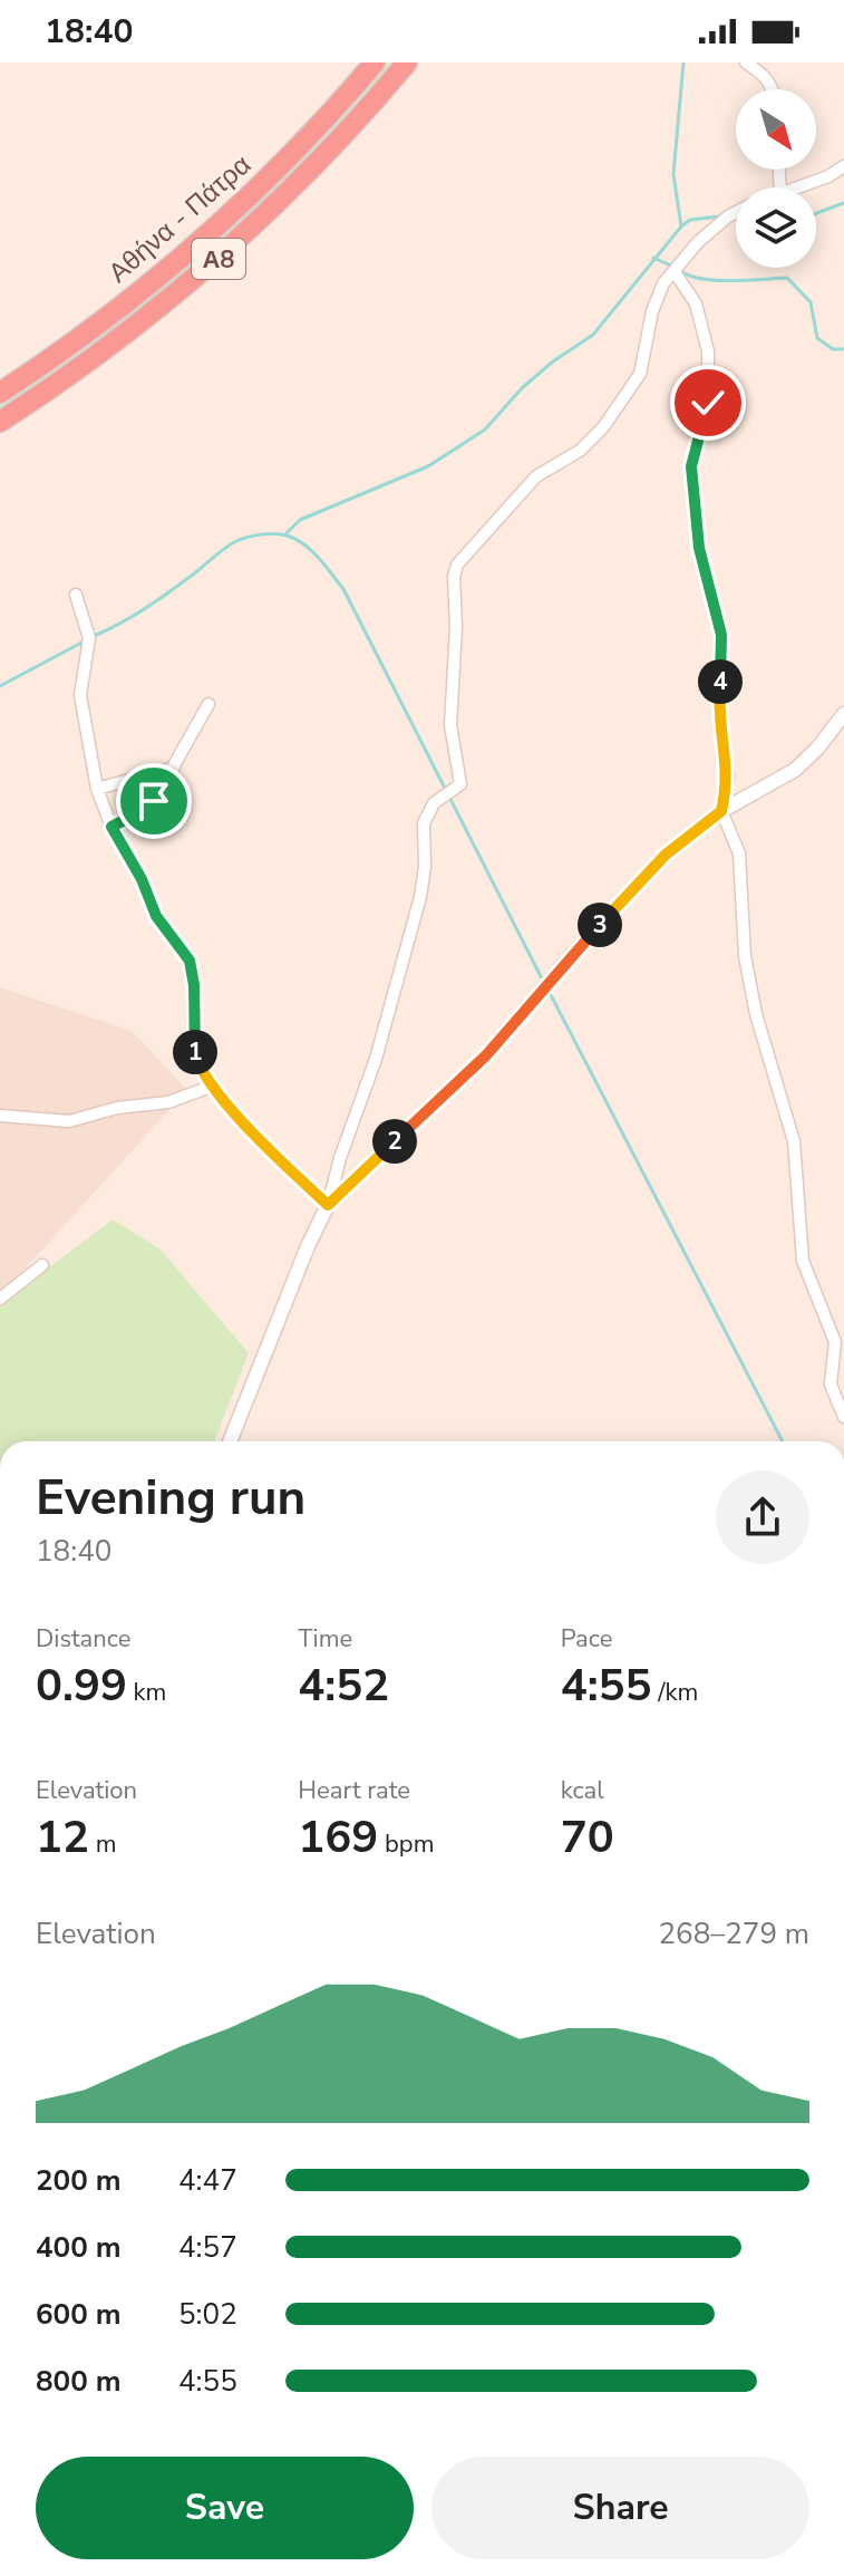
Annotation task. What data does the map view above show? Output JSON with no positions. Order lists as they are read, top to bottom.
{
  "streets": {
    "highway": ["Αθήνα - Πάτρα", "Α8"]
  },
  "north": "bottom right",
  "page": {
    "status": "18:40",
    "pins": [
      "4",
      "3",
      "1",
      "2"
    ],
    "heading": ["Evening run", "18:40"],
    "stats": [
      ["Distance", "0.99 km"],
      ["Time", "4:52"],
      ["Pace", "4:55 /km"],
      ["Elevation", "12 m"],
      ["Heart rate", "169 bpm"],
      ["kcal", "70"]
    ],
    "chart": ["Elevation", "268–279 m"],
    "list": [
      {
        "name": "200 m",
        "note": "4:47"
      },
      {
        "name": "400 m",
        "note": "4:57"
      },
      {
        "name": "600 m",
        "note": "5:02"
      },
      {
        "name": "800 m",
        "note": "4:55"
      }
    ],
    "buttons": ["Save", "Share"]
  }
}
